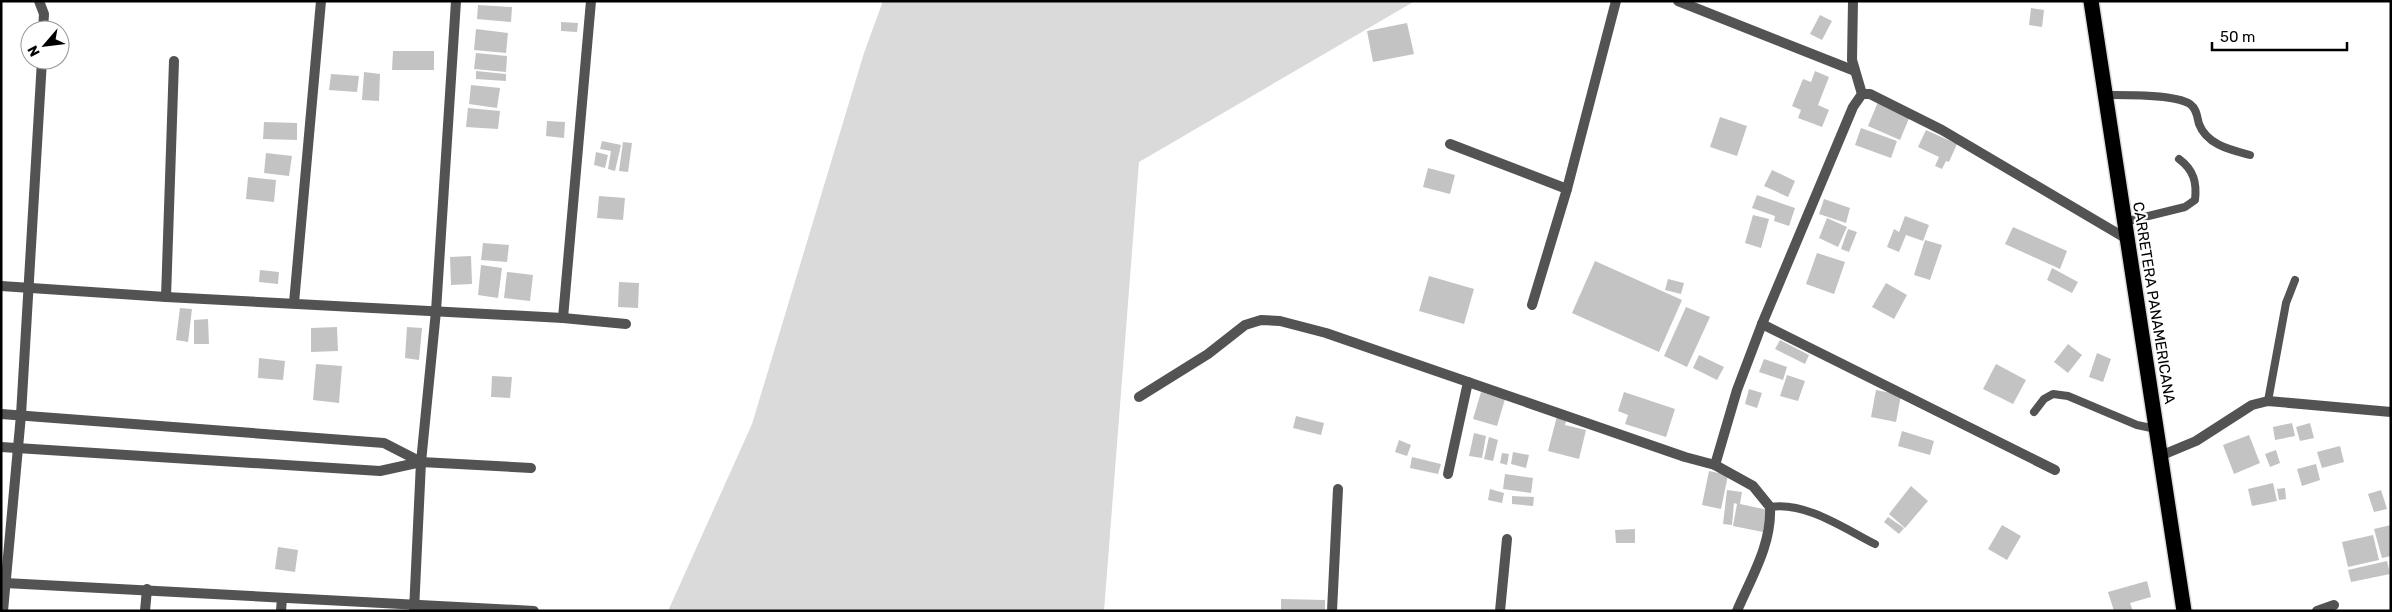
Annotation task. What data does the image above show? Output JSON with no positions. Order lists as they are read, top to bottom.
{
  "streets": {
    "highway": ["CARRETERA PANAMERICANA"]
  },
  "scale_bar": "50 m",
  "north": "bottom left"
}
